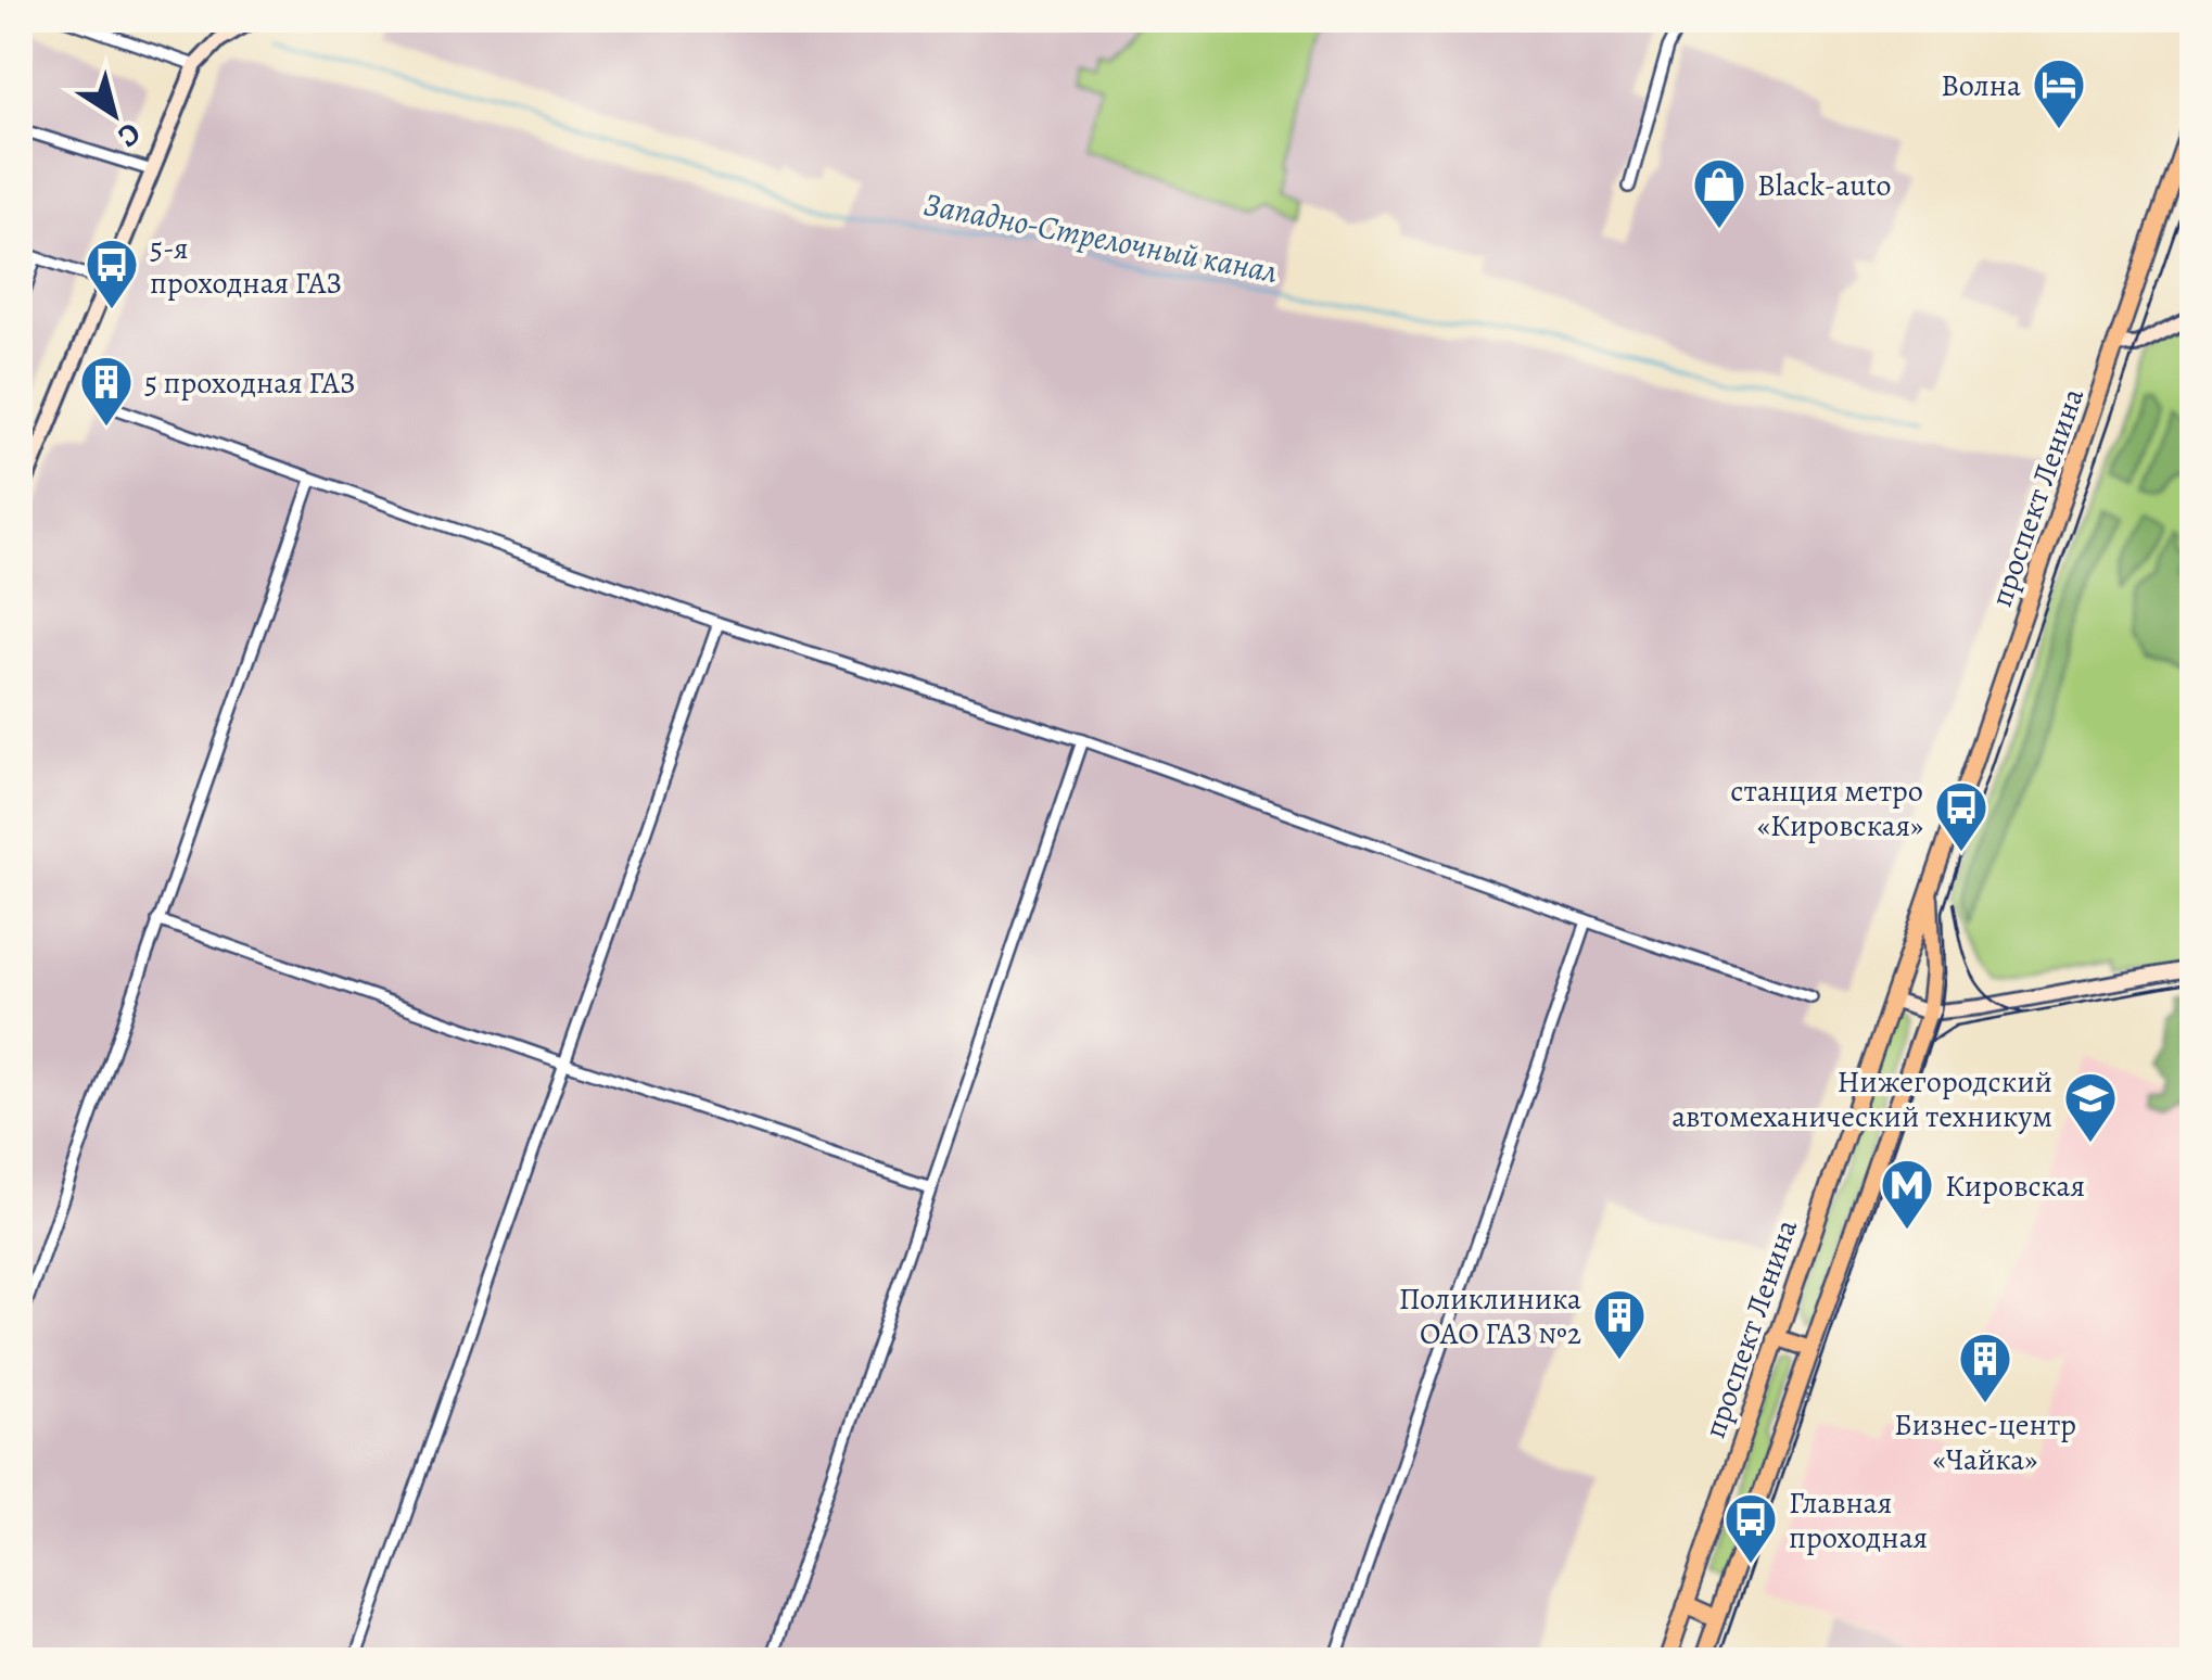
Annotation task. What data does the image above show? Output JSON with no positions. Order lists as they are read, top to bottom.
{
  "streets": {
    "main road": ["проспект Ленина"]
  },
  "water": ["Западно-Стрелочный канал"],
  "places": {
    "hotel": ["Волна"],
    "shop": ["Black-auto"],
    "bus stop": ["5-я проходная ГАЗ", "станция метро «Кировская»", "Главная проходная"],
    "building": ["5 проходная ГАЗ", "Поликлиника ОАО ГАЗ №2", "Бизнес-центр «Чайка»"],
    "school or university": ["Нижегородский автомеханический техникум"],
    "metro station": ["Кировская"]
  },
  "north": "bottom right"
}
